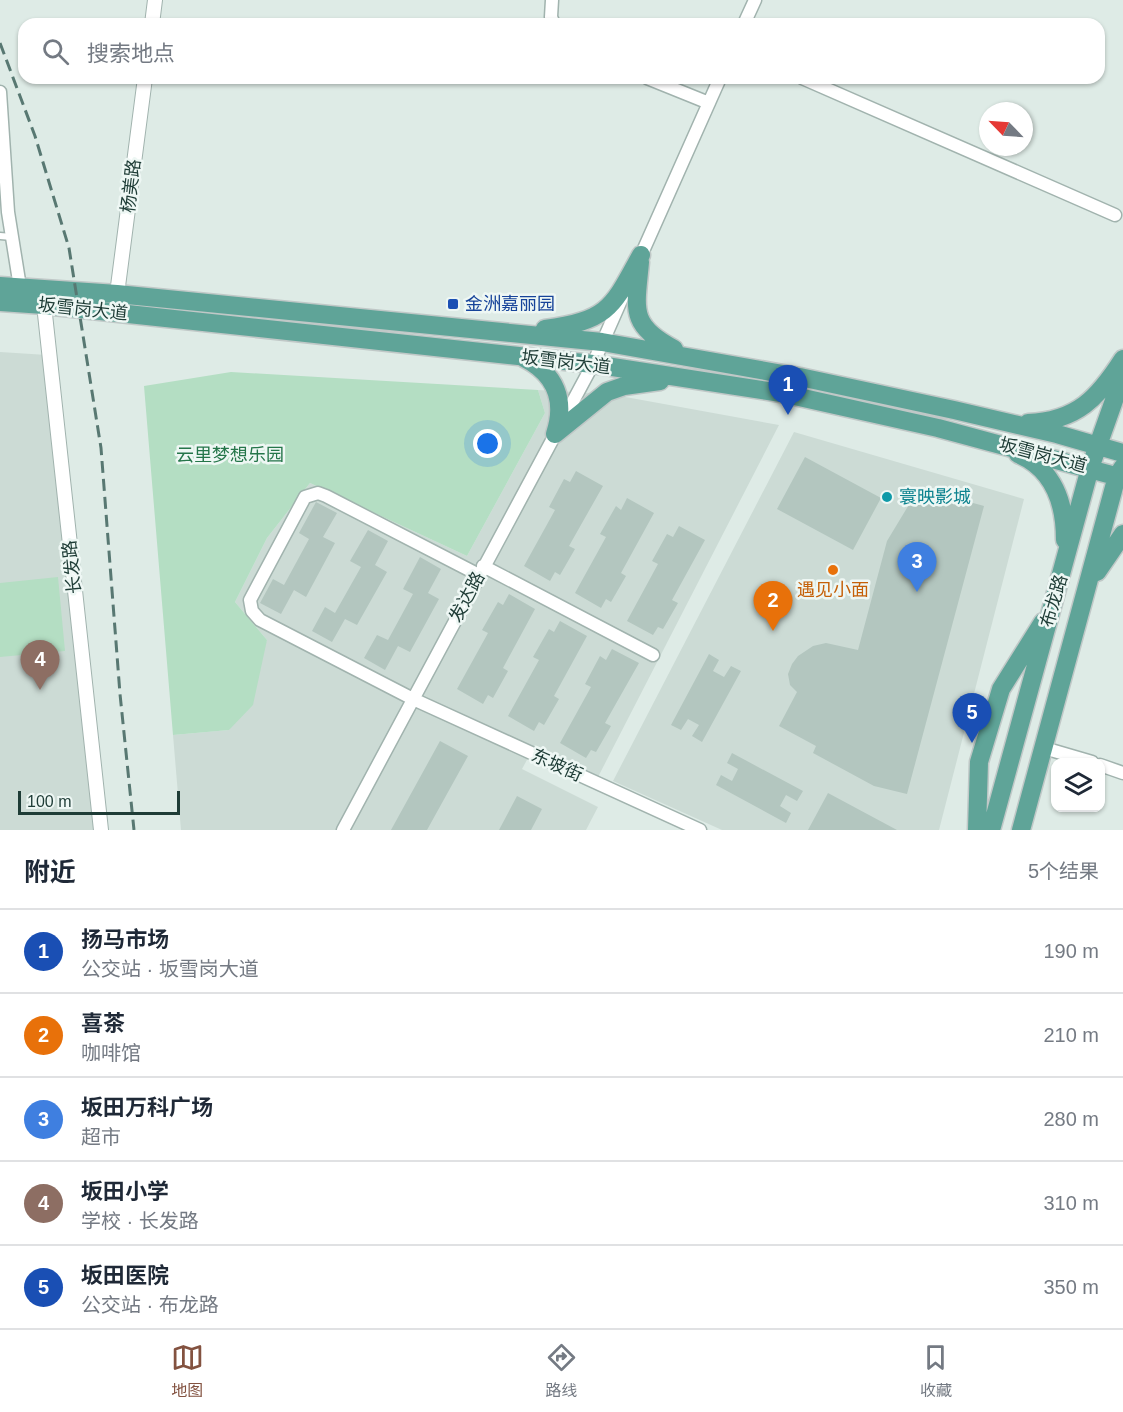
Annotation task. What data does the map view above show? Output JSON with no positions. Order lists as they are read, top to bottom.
{
  "streets": {
    "main road": ["坂雪岗大道", "布龙路"],
    "street": [
      "杨美路",
      "长发路",
      "发达路",
      "东坡街"
    ]
  },
  "crossings": [
    ["杨美路", "坂雪岗大道"],
    ["坂雪岗大道", "长发路"],
    ["坂雪岗大道", "发达路"],
    ["坂雪岗大道", "布龙路"],
    ["发达路", "东坡街"]
  ],
  "parks": ["云里梦想乐园"],
  "places": {
    "transit": ["金洲嘉丽园"],
    "other": ["寰映影城", "遇见小面"]
  },
  "scale_bar": "100 m",
  "north": "top left",
  "page": {
    "search": "搜索地点",
    "pins": [
      "1",
      "3",
      "2",
      "4",
      "5"
    ],
    "scale": "100 m",
    "heading": ["附近", "5个结果"],
    "list": [
      {
        "mark": "1",
        "name": "扬马市场",
        "note": "公交站 · 坂雪岗大道",
        "value": "190 m"
      },
      {
        "mark": "2",
        "name": "喜茶",
        "note": "咖啡馆",
        "value": "210 m"
      },
      {
        "mark": "3",
        "name": "坂田万科广场",
        "note": "超市",
        "value": "280 m"
      },
      {
        "mark": "4",
        "name": "坂田小学",
        "note": "学校 · 长发路",
        "value": "310 m"
      },
      {
        "mark": "5",
        "name": "坂田医院",
        "note": "公交站 · 布龙路",
        "value": "350 m"
      }
    ],
    "nav": ["地图", "路线", "收藏"]
  }
}
